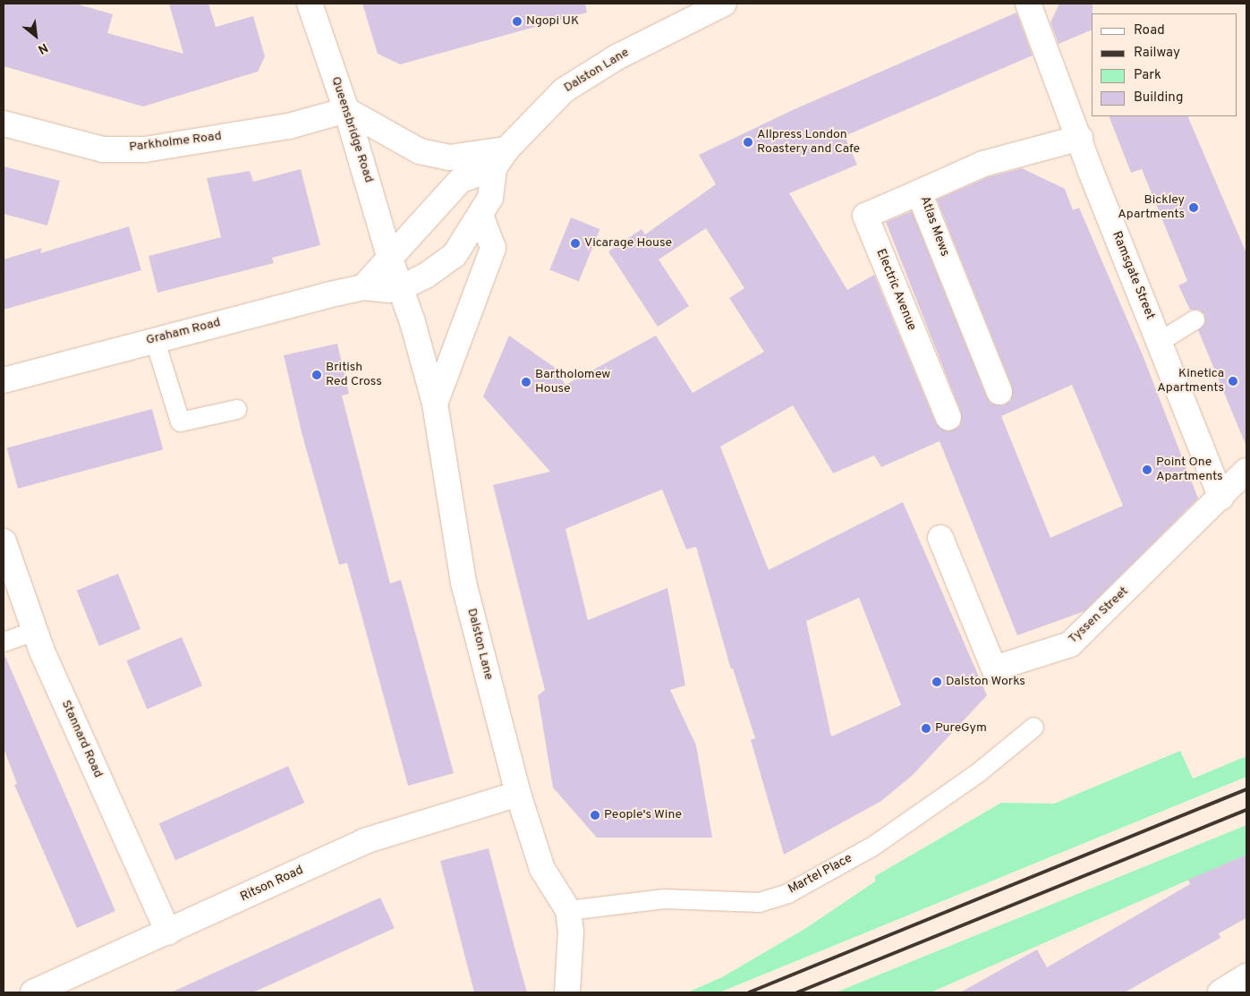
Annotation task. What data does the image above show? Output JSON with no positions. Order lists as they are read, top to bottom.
{
  "streets": {
    "street": [
      "Dalston Lane",
      "Queensbridge Road",
      "Parkholme Road",
      "Atlas Mews",
      "Ramsgate Street",
      "Electric Avenue",
      "Graham Road",
      "Tyssen Street",
      "Stannard Road",
      "Ritson Road"
    ],
    "lane": ["Martel Place"]
  },
  "crossings": [
    ["Dalston Lane", "Queensbridge Road"],
    ["Dalston Lane", "Graham Road"],
    ["Dalston Lane", "Martel Place"],
    ["Dalston Lane", "Ritson Road"],
    ["Queensbridge Road", "Parkholme Road"],
    ["Atlas Mews", "Ramsgate Street"],
    ["Atlas Mews", "Electric Avenue"],
    ["Ramsgate Street", "Tyssen Street"],
    ["Stannard Road", "Ritson Road"]
  ],
  "places": [
    "Ngopi UK",
    "Allpress London Roastery and Cafe",
    "Bickley Apartments",
    "Vicarage House",
    "British Red Cross",
    "Kinetica Apartments",
    "Bartholomew House",
    "Point One Apartments",
    "Dalston Works",
    "PureGym",
    "People's Wine"
  ],
  "legend": [
    "Road",
    "Railway",
    "Park",
    "Building"
  ],
  "north": "bottom right"
}
